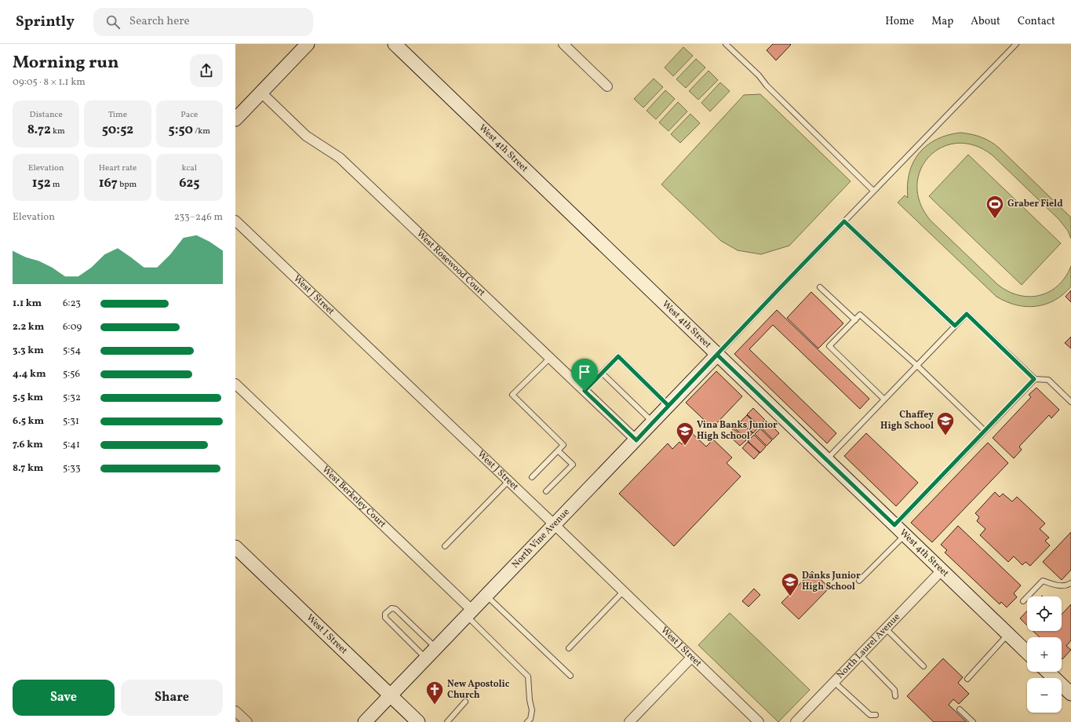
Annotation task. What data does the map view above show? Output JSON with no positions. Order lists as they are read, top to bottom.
{
  "streets": {
    "main road": ["West 4th Street", "North Vine Avenue", "West I Street"],
    "street": [
      "West Rosewood Court",
      "West J Street",
      "West Berkeley Court",
      "North Laurel Avenue"
    ]
  },
  "crossings": [
    ["West 4th Street", "North Vine Avenue"],
    ["West 4th Street", "North Laurel Avenue"],
    ["West Rosewood Court", "North Vine Avenue"],
    ["West J Street", "North Vine Avenue"],
    ["West Berkeley Court", "North Vine Avenue"],
    ["North Vine Avenue", "West I Street"]
  ],
  "places": {
    "sports": ["Graber Field"],
    "school or university": ["Chaffey High School", "Vina Banks Junior High School", "Danks Junior High School"],
    "church": ["New Apostolic Church"]
  },
  "page": {
    "header": "Sprintly",
    "search": "Search here",
    "nav": [
      "Home",
      "Map",
      "About",
      "Contact"
    ],
    "heading": ["Morning run", "09:05 · 8 × 1.1 km"],
    "stats": [
      ["Distance", "8.72 km"],
      ["Time", "50:52"],
      ["Pace", "5:50 /km"],
      ["Elevation", "152 m"],
      ["Heart rate", "167 bpm"],
      ["kcal", "625"]
    ],
    "chart": ["Elevation", "233–246 m"],
    "list": [
      {
        "name": "1.1 km",
        "note": "6:23"
      },
      {
        "name": "2.2 km",
        "note": "6:09"
      },
      {
        "name": "3.3 km",
        "note": "5:54"
      },
      {
        "name": "4.4 km",
        "note": "5:56"
      },
      {
        "name": "5.5 km",
        "note": "5:32"
      },
      {
        "name": "6.5 km",
        "note": "5:31"
      },
      {
        "name": "7.6 km",
        "note": "5:41"
      },
      {
        "name": "8.7 km",
        "note": "5:33"
      }
    ],
    "map_buttons": ["+", "−"],
    "buttons": ["Save", "Share"]
  }
}
